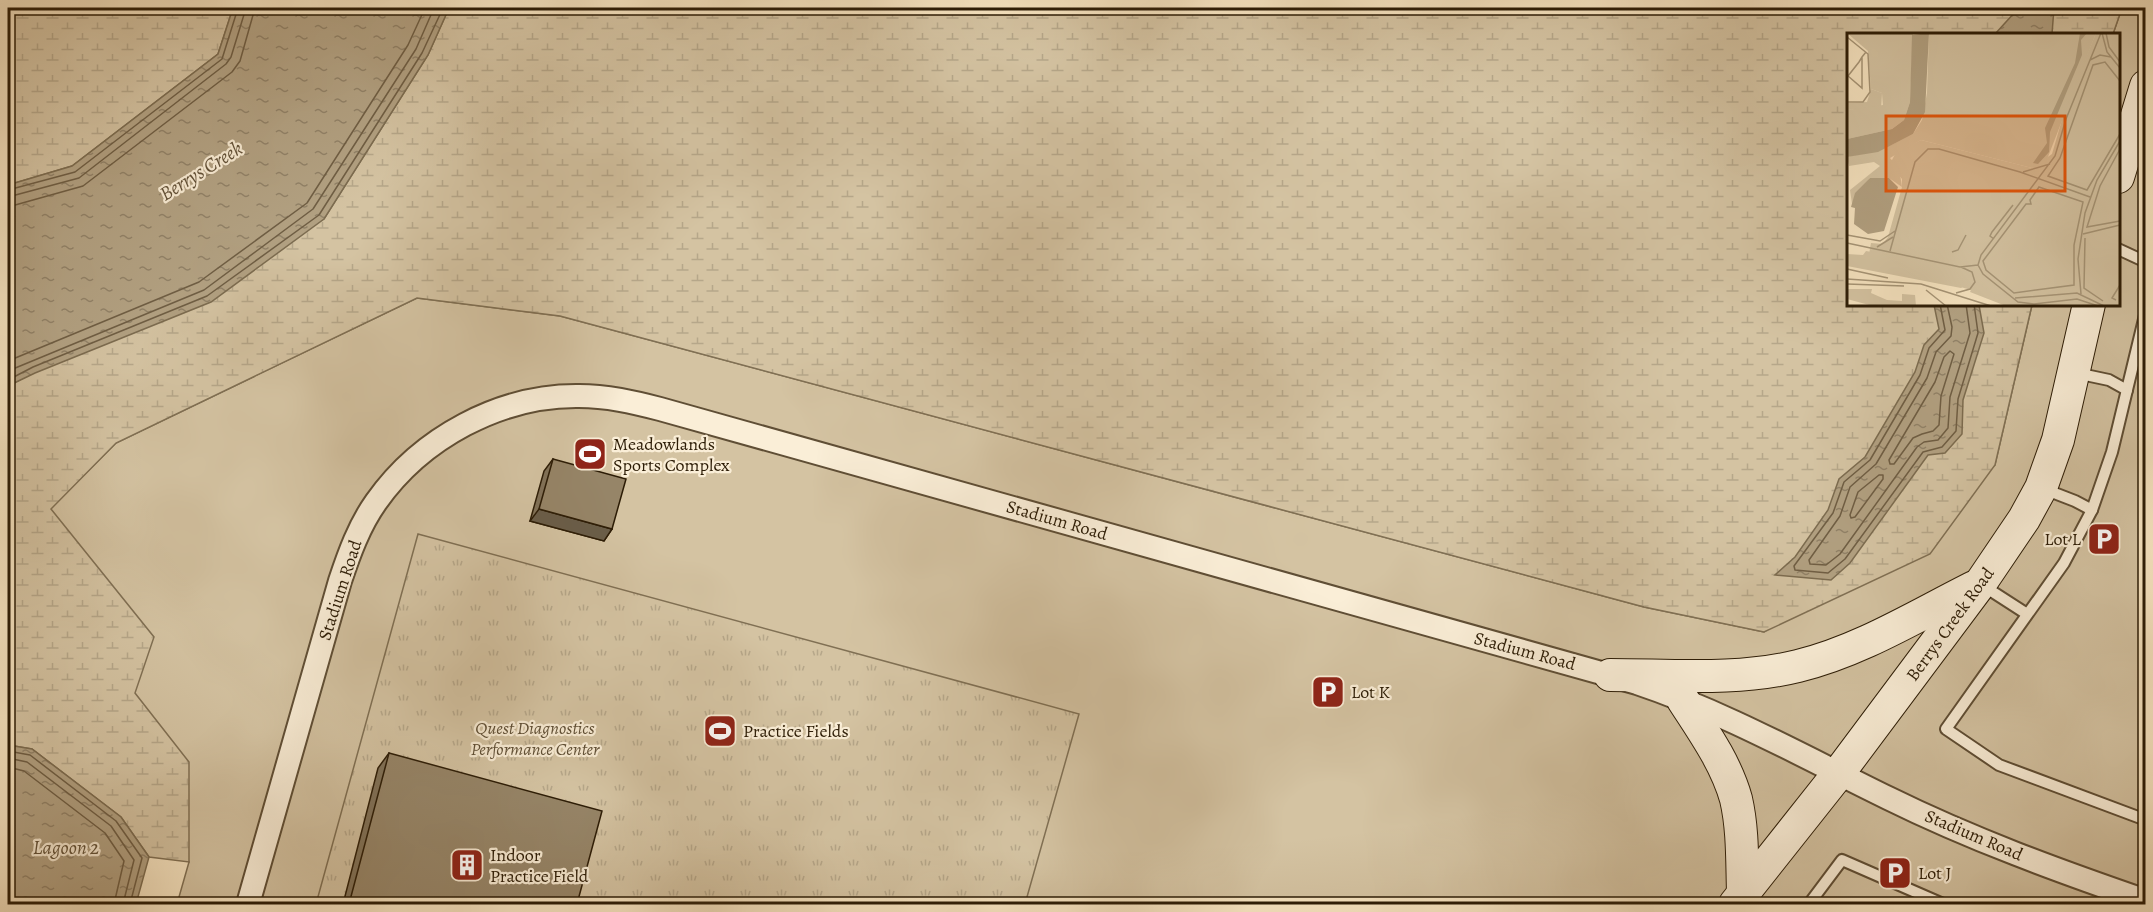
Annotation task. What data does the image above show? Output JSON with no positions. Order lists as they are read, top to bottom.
{
  "streets": {
    "street": ["Stadium Road", "Berrys Creek Road"]
  },
  "crossings": [
    ["Stadium Road", "Berrys Creek Road"]
  ],
  "water": ["Berrys Creek", "Lagoon 2"],
  "parks": ["Quest Diagnostics Performance Center"],
  "places": {
    "sports": ["Meadowlands Sports Complex", "Practice Fields"],
    "parking": ["Lot L", "Lot K", "Lot J"],
    "building": ["Indoor Practice Field"]
  }
}
